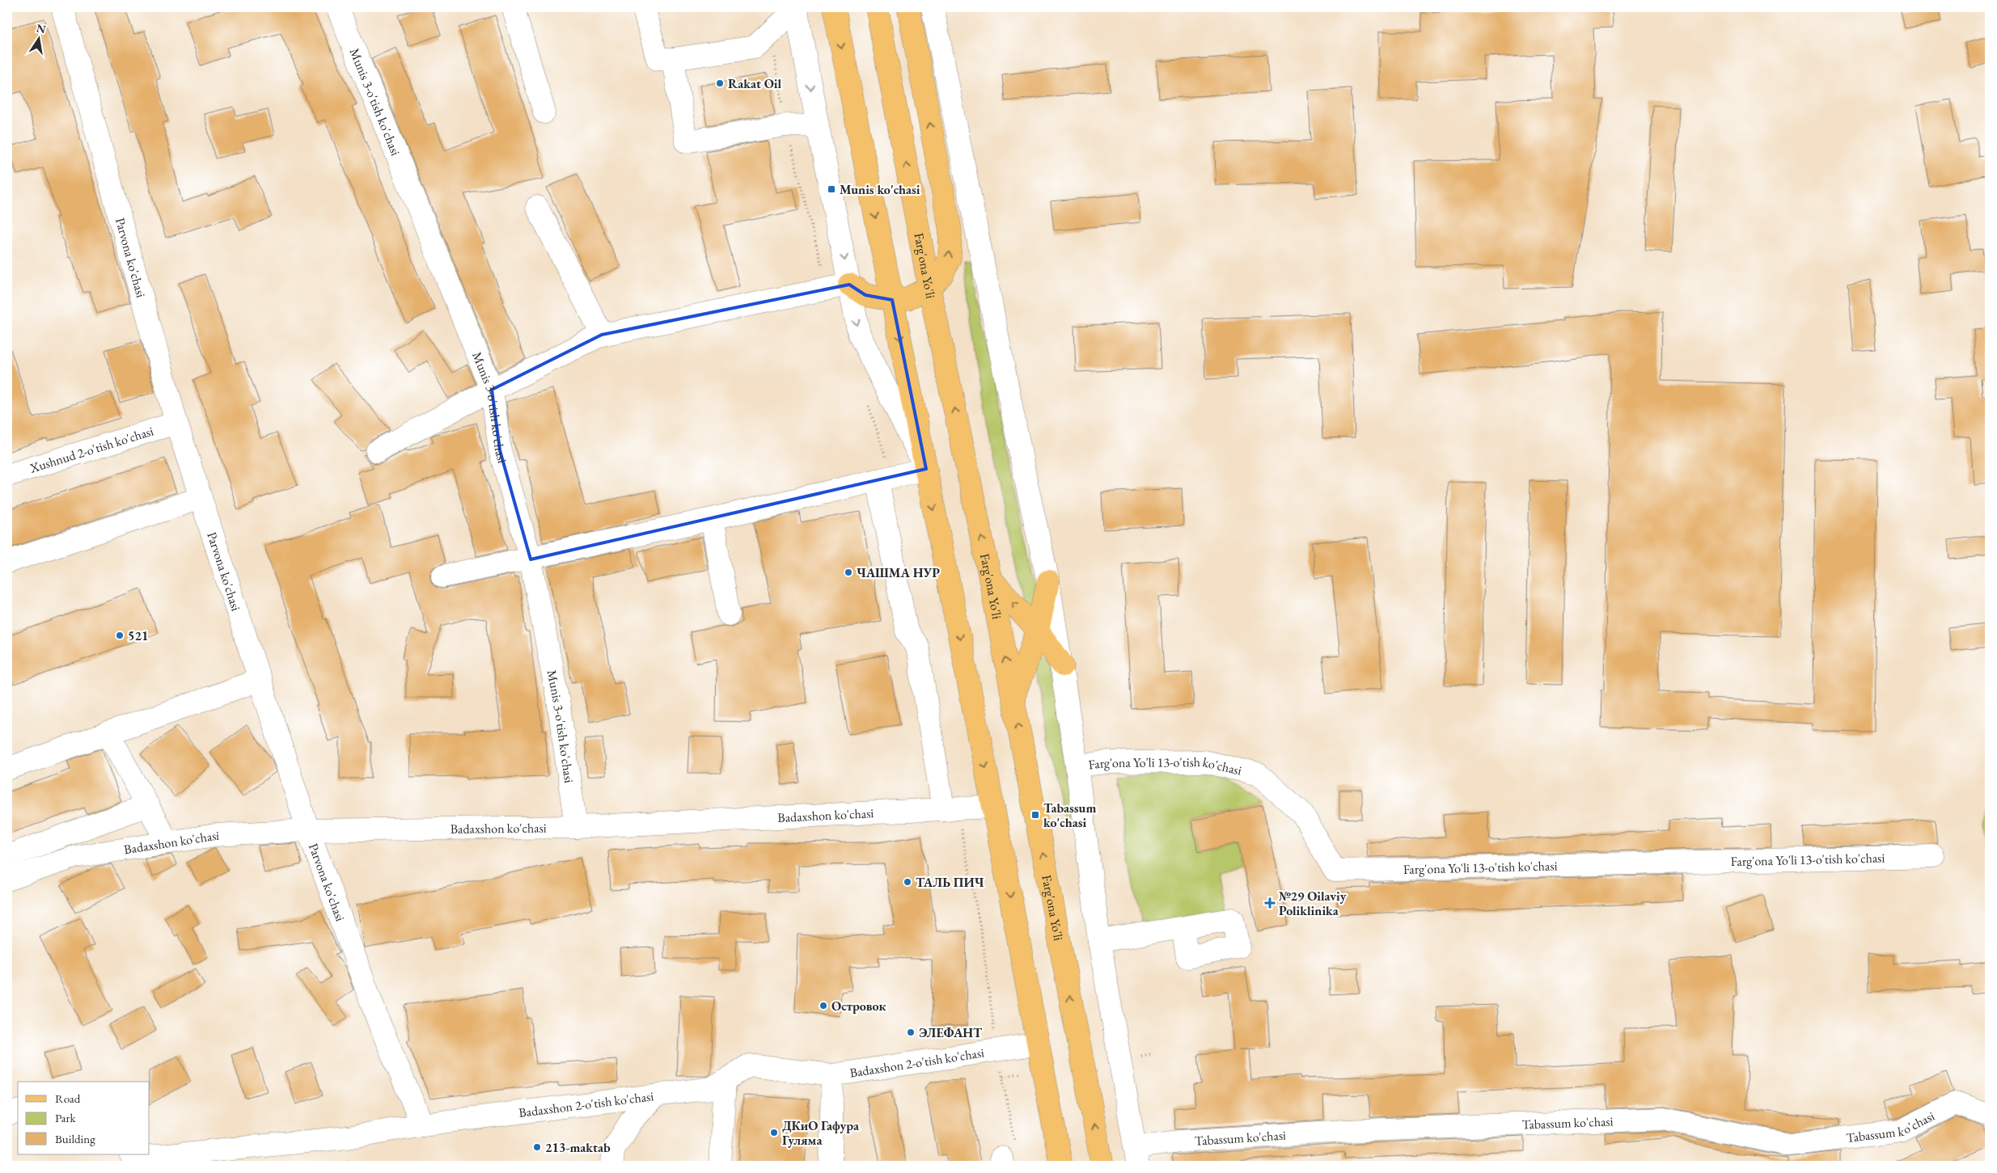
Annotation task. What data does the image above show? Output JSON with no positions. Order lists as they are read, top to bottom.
{
  "streets": {
    "main road": ["Farg'ona Yo'li"],
    "street": [
      "Munis 3-o'tish ko'chasi",
      "Parvona ko'chasi",
      "Xushnud 2-o'tish ko'chasi",
      "Farg'ona Yo'li 13-o'tish ko'chasi",
      "Badaxshon ko'chasi",
      "Badaxshon 2-o'tish ko'chasi",
      "Tabassum ko'chasi"
    ]
  },
  "crossings": [
    ["Munis 3-o'tish ko'chasi", "Badaxshon ko'chasi"],
    ["Parvona ko'chasi", "Xushnud 2-o'tish ko'chasi"],
    ["Parvona ko'chasi", "Badaxshon ko'chasi"],
    ["Parvona ko'chasi", "Badaxshon 2-o'tish ko'chasi"]
  ],
  "places": {
    "other": [
      "Rakat Oil",
      "ЧАШМА НУР",
      "521",
      "ТАЛЬ ПИЧ",
      "Островок",
      "ЭЛЕФАНТ",
      "ДКиО Гафура Гуляма",
      "213-maktab"
    ],
    "transit": ["Munis ko'chasi", "Tabassum ko'chasi"],
    "health": ["№29 Oilaviy Poliklinika"]
  },
  "legend": ["Road", "Park", "Building"],
  "north": "top"
}
